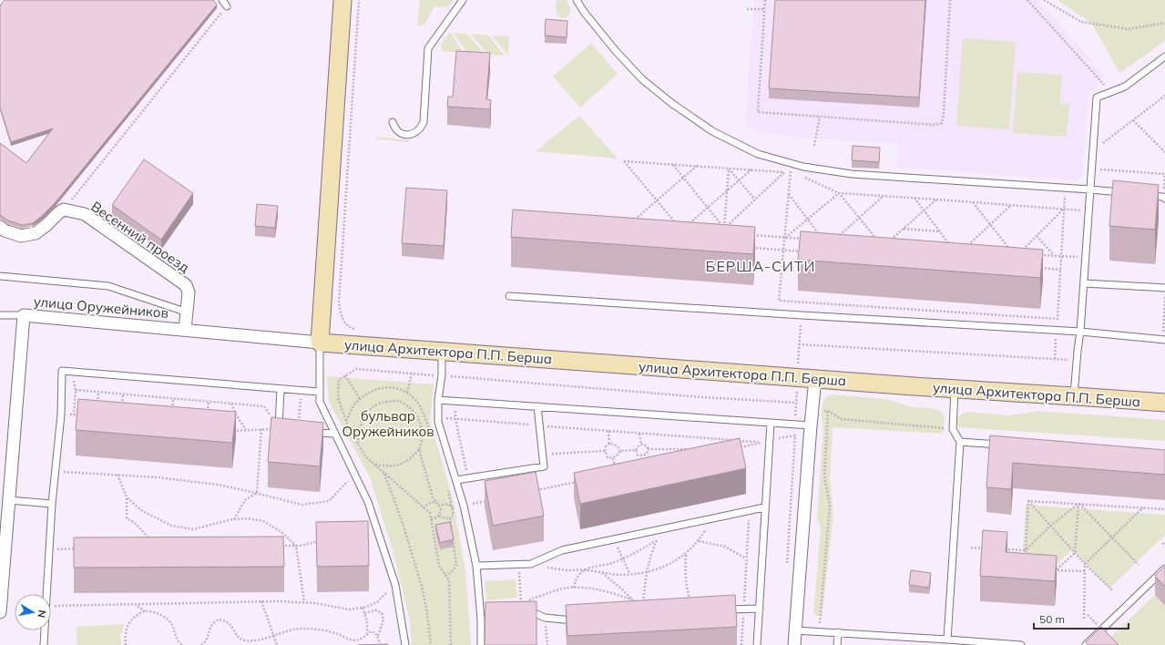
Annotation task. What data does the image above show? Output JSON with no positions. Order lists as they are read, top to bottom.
{
  "streets": {
    "street": ["Весенний проезд", "улица Оружейников", "улица Архитектора П.П. Берша"]
  },
  "crossings": [
    ["Весенний проезд", "улица Оружейников"],
    ["улица Оружейников", "улица Архитектора П.П. Берша"]
  ],
  "districts": ["БЕРША-СИТИ"],
  "parks": ["бульвар Оружейников"],
  "scale_bar": "50 m",
  "north": "right"
}
